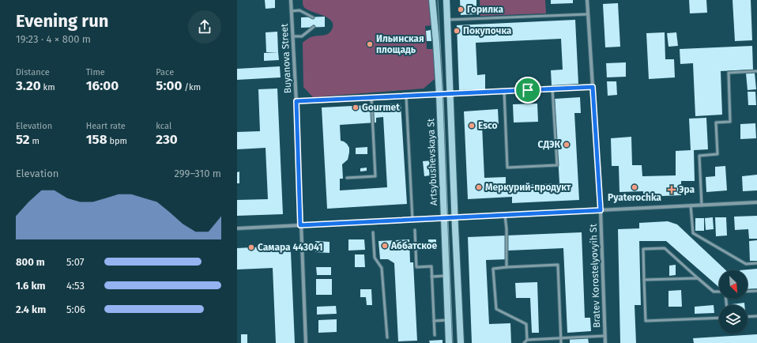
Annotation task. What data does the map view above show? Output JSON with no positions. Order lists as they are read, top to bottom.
{
  "streets": {
    "main road": ["Artsybushevskaya St"],
    "street": ["Buyanova Street", "Bratev Korostelyovyih St"]
  },
  "places": {
    "other": [
      "Горилка",
      "Покупочка",
      "Ильинская площадь",
      "Gourmet",
      "Esco",
      "СДЭК",
      "Меркурий-продукт",
      "Pyaterochka",
      "Аббатское",
      "Самара 443041"
    ],
    "health": ["Эра"]
  },
  "north": "bottom right",
  "page": {
    "heading": ["Evening run", "19:23 · 4 × 800 m"],
    "stats": [
      ["Distance", "3.20 km"],
      ["Time", "16:00"],
      ["Pace", "5:00 /km"],
      ["Elevation", "52 m"],
      ["Heart rate", "158 bpm"],
      ["kcal", "230"]
    ],
    "chart": ["Elevation", "299–310 m"],
    "list": [
      {
        "name": "800 m",
        "note": "5:07"
      },
      {
        "name": "1.6 km",
        "note": "4:53"
      },
      {
        "name": "2.4 km",
        "note": "5:06"
      }
    ]
  }
}
